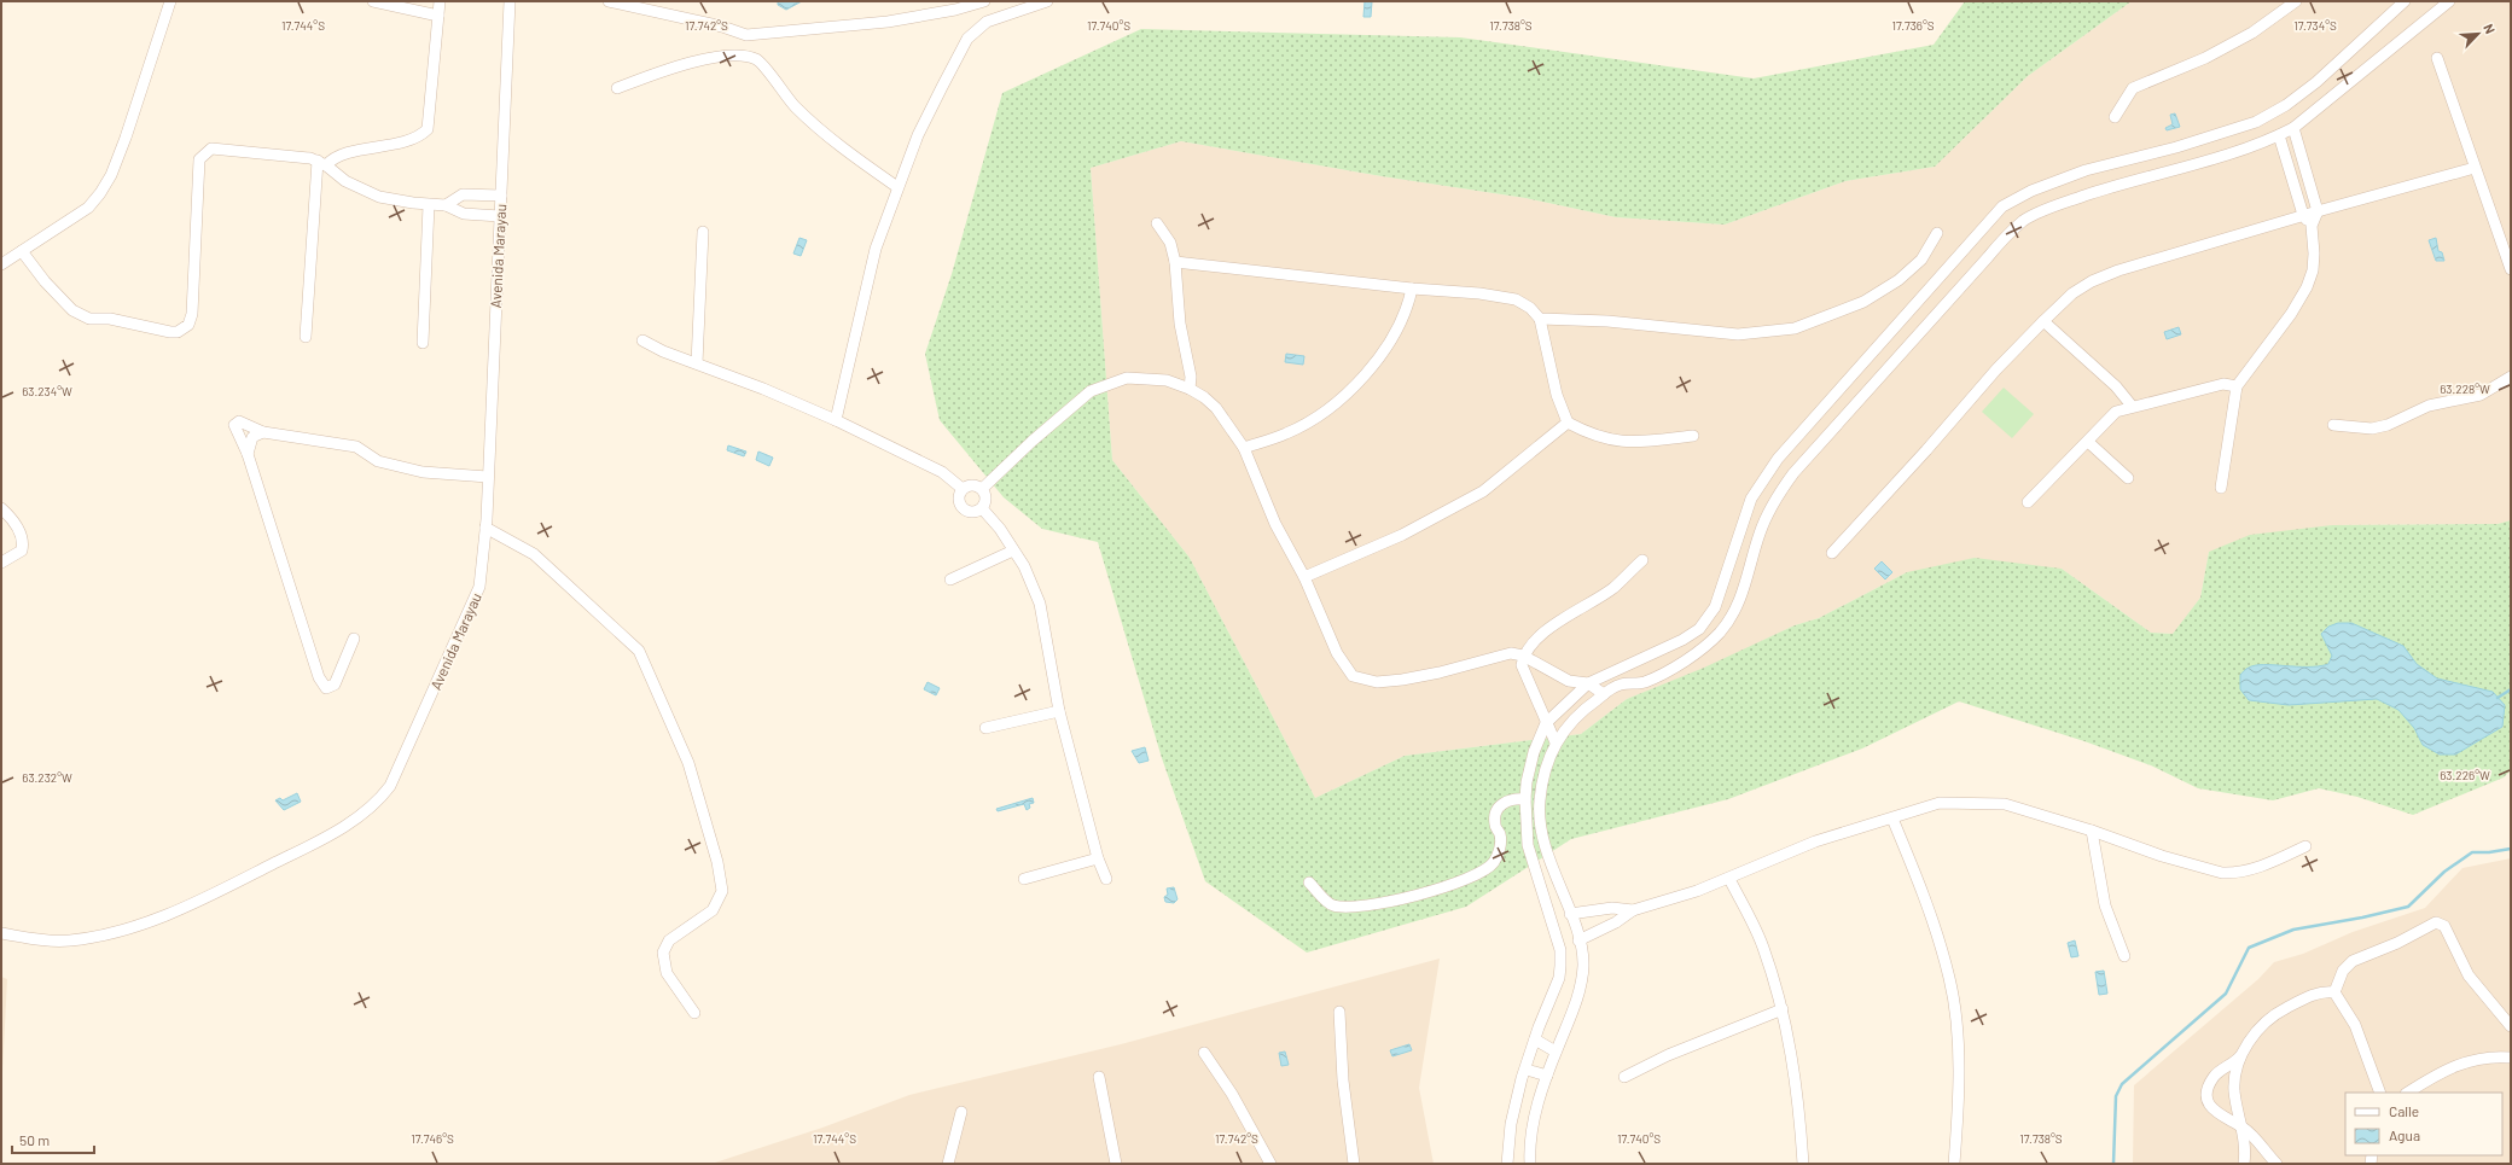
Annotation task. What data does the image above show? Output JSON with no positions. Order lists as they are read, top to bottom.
{
  "streets": {
    "street": ["Avenida Marayau"]
  },
  "legend": ["Calle", "Agua"],
  "scale_bar": "50 m",
  "north": "top right",
  "coordinates": [
    "17.744°S",
    "17.742°S",
    "17.740°S",
    "17.738°S",
    "17.736°S",
    "17.734°S",
    "63.228°W",
    "63.234°W",
    "63.226°W",
    "63.232°W",
    "17.746°S"
  ]
}
